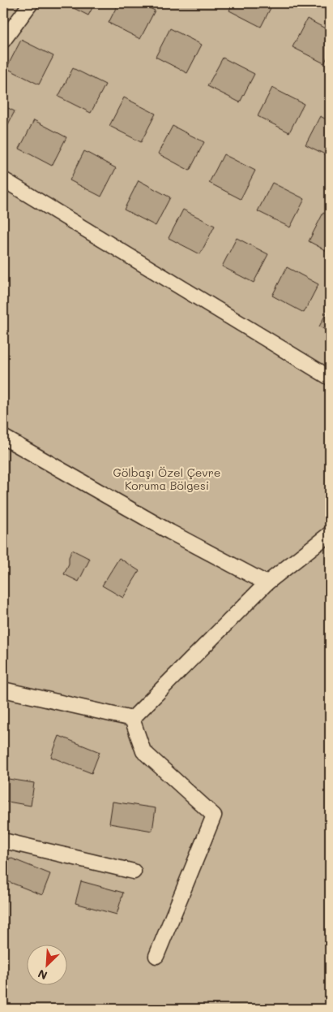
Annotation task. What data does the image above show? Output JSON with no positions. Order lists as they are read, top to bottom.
{
  "parks": ["Gölbaşı Özel Çevre Koruma Bölgesi"],
  "north": "bottom left"
}
